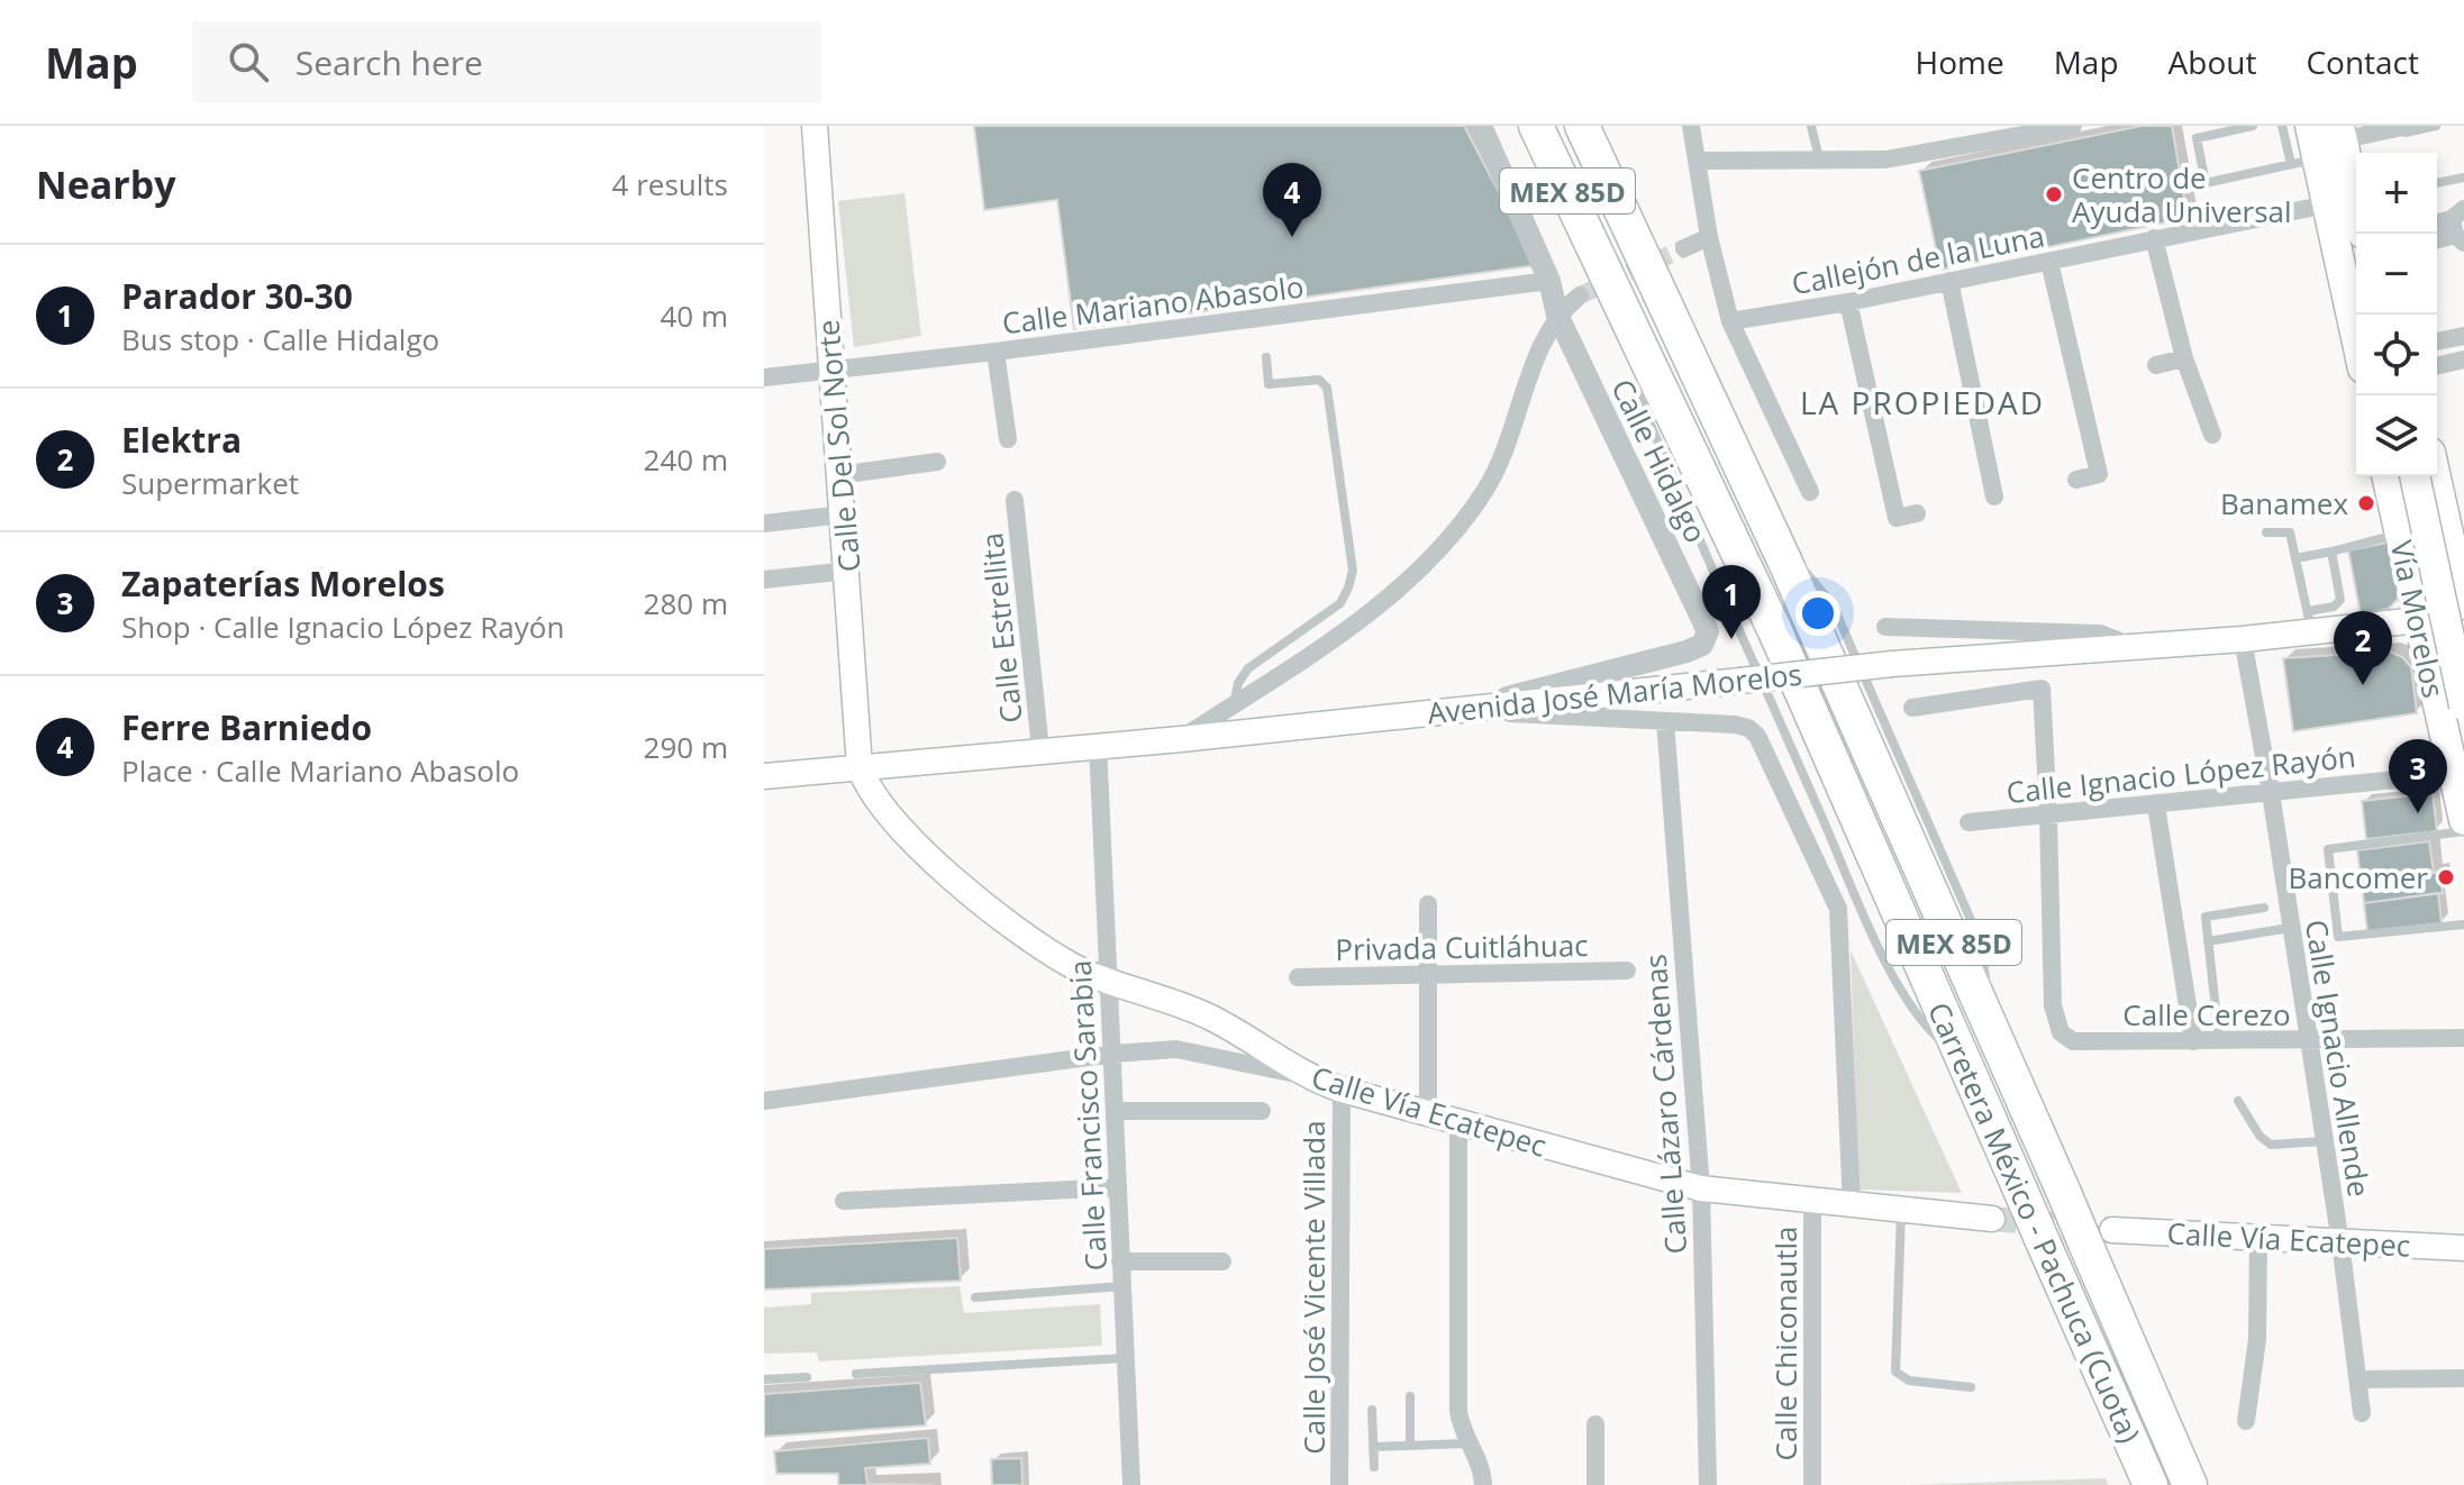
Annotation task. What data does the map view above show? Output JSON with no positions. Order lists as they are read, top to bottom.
{
  "streets": {
    "highway": ["MEX 85D", "Carretera México - Pachuca (Cuota)"],
    "main road": [
      "Calle Del Sol Norte",
      "Vía Morelos",
      "Avenida José María Morelos",
      "Calle Vía Ecatepec"
    ],
    "street": [
      "Callejón de la Luna",
      "Calle Mariano Abasolo",
      "Calle Hidalgo",
      "Calle Estrellita",
      "Calle Ignacio López Rayón",
      "Privada Cuitláhuac",
      "Calle Cerezo",
      "Calle Ignacio Allende",
      "Calle Lázaro Cárdenas",
      "Calle Francisco Sarabia",
      "Calle José Vicente Villada",
      "Calle Chiconautla"
    ]
  },
  "crossings": [
    ["Calle Mariano Abasolo", "Calle Del Sol Norte"],
    ["Calle Mariano Abasolo", "Calle Hidalgo"],
    ["Calle Del Sol Norte", "Avenida José María Morelos"],
    ["Calle Del Sol Norte", "Calle Vía Ecatepec"],
    ["Calle Hidalgo", "Avenida José María Morelos"],
    ["Vía Morelos", "Avenida José María Morelos"],
    ["Vía Morelos", "Calle Ignacio López Rayón"],
    ["Calle Estrellita", "Avenida José María Morelos"],
    ["Avenida José María Morelos", "Calle Ignacio Allende"],
    ["Avenida José María Morelos", "Calle Vía Ecatepec"],
    ["Avenida José María Morelos", "Calle Francisco Sarabia"],
    ["Calle Ignacio López Rayón", "Calle Cerezo"],
    ["Calle Ignacio López Rayón", "Calle Ignacio Allende"],
    ["Calle Cerezo", "Calle Ignacio Allende"],
    ["Calle Ignacio Allende", "Calle Vía Ecatepec"],
    ["Calle Lázaro Cárdenas", "Calle Vía Ecatepec"],
    ["Calle Vía Ecatepec", "Calle Francisco Sarabia"],
    ["Calle Vía Ecatepec", "Carretera México - Pachuca (Cuota)"],
    ["Calle Vía Ecatepec", "Calle José Vicente Villada"],
    ["Calle Vía Ecatepec", "Calle Chiconautla"],
    ["Calle Francisco Sarabia", "Calle José Vicente Villada"]
  ],
  "districts": ["LA PROPIEDAD"],
  "places": ["Centro de Ayuda Universal", "Banamex", "Bancomer"],
  "page": {
    "header": "Map",
    "search": "Search here",
    "nav": [
      "Home",
      "Map",
      "About",
      "Contact"
    ],
    "heading": ["Nearby", "4 results"],
    "map_buttons": ["+", "−"],
    "pins": [
      "4",
      "1",
      "2",
      "3"
    ],
    "list": [
      {
        "mark": "1",
        "name": "Parador 30-30",
        "note": "Bus stop · Calle Hidalgo",
        "value": "40 m"
      },
      {
        "mark": "2",
        "name": "Elektra",
        "note": "Supermarket",
        "value": "240 m"
      },
      {
        "mark": "3",
        "name": "Zapaterías Morelos",
        "note": "Shop · Calle Ignacio López Rayón",
        "value": "280 m"
      },
      {
        "mark": "4",
        "name": "Ferre Barniedo",
        "note": "Place · Calle Mariano Abasolo",
        "value": "290 m"
      }
    ]
  }
}
